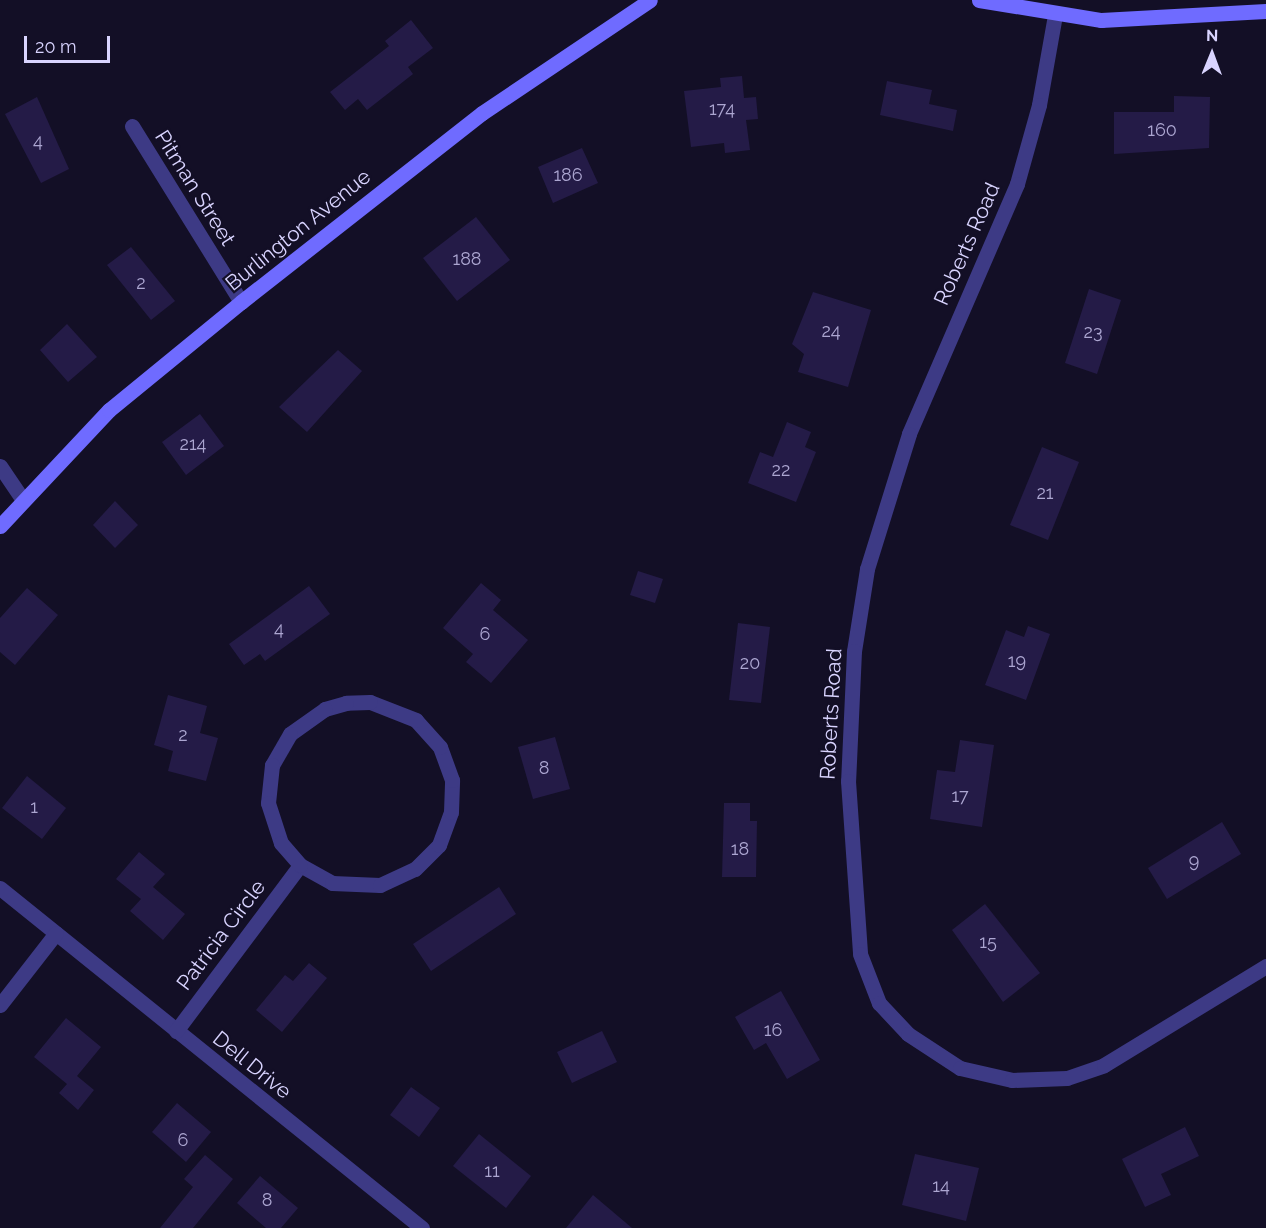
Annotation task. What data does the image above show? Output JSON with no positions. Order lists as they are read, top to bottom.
{
  "streets": {
    "main road": ["Burlington Avenue"],
    "street": [
      "Pitman Street",
      "Roberts Road",
      "Patricia Circle",
      "Dell Drive"
    ]
  },
  "crossings": [
    ["Pitman Street", "Burlington Avenue"],
    ["Patricia Circle", "Dell Drive"]
  ],
  "house_numbers": [
    "174",
    "160",
    "4",
    "186",
    "188",
    "2",
    "24",
    "23",
    "214",
    "22",
    "21",
    "4",
    "6",
    "19",
    "20",
    "2",
    "8",
    "17",
    "1",
    "18",
    "9",
    "15",
    "16",
    "6",
    "11",
    "14",
    "8"
  ],
  "scale_bar": "20 m",
  "north": "top"
}
